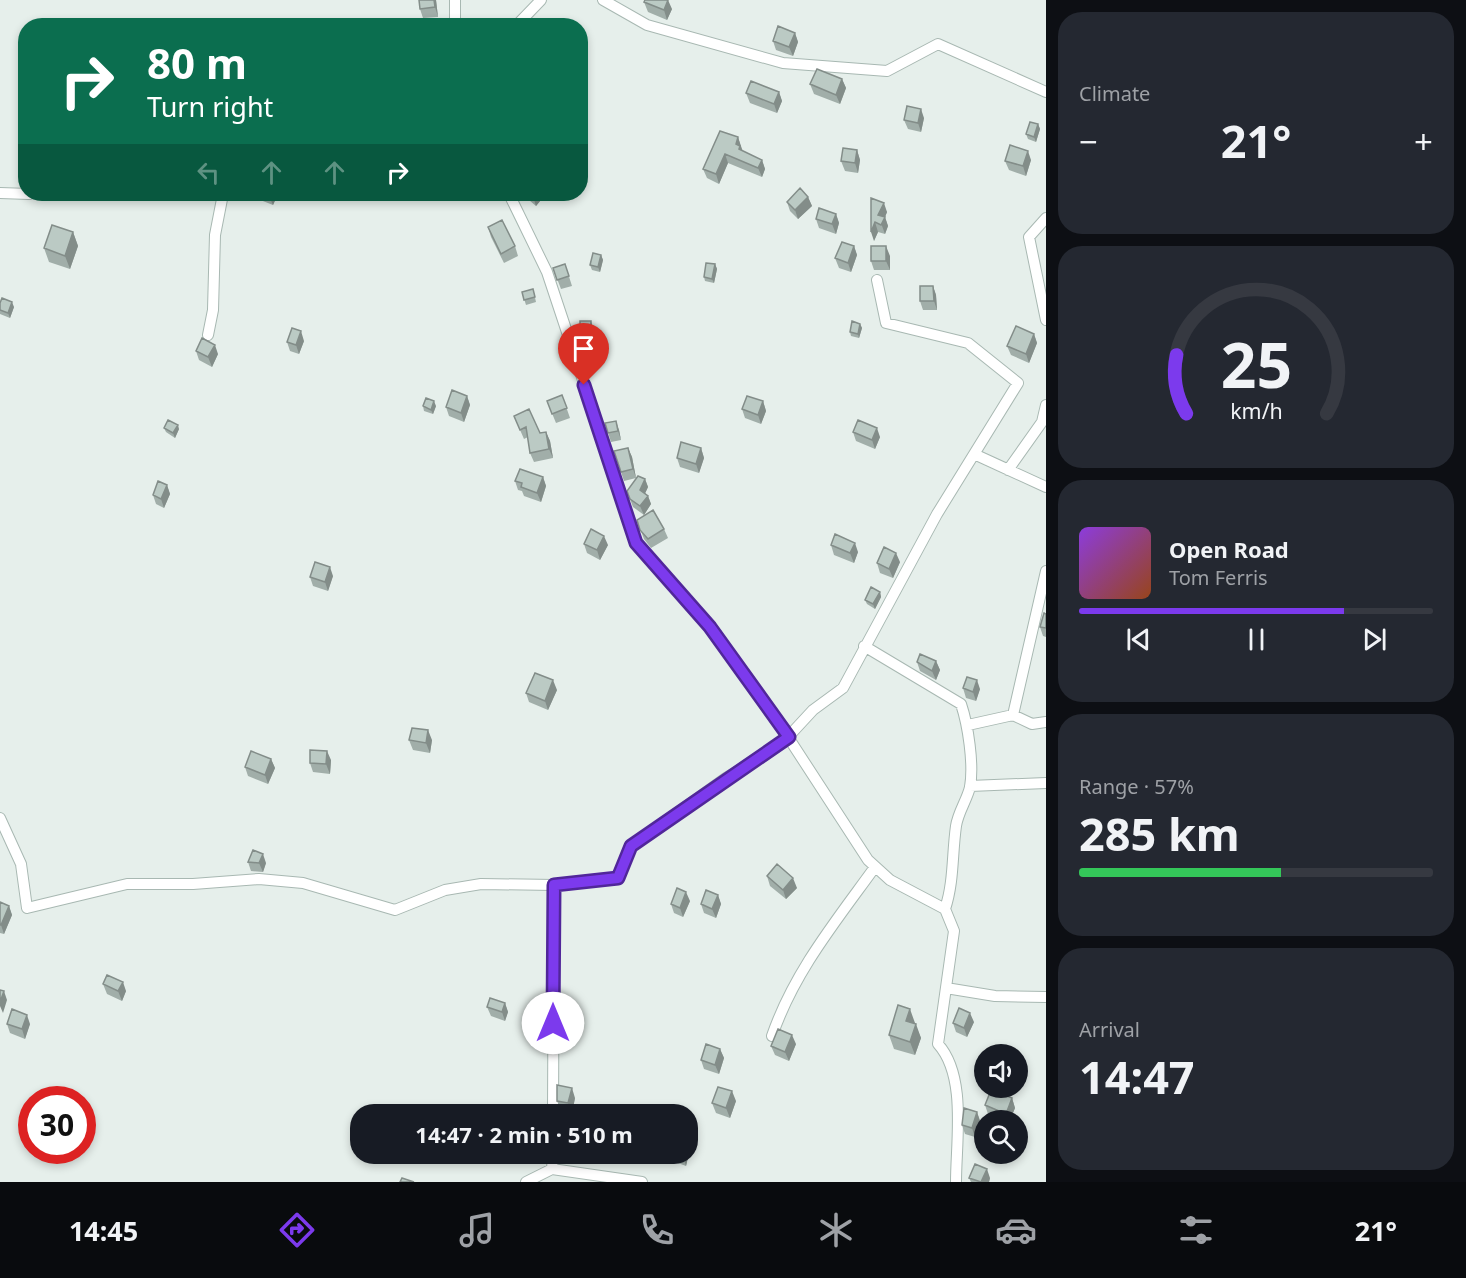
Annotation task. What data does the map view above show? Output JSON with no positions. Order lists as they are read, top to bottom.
{
  "page": {
    "tile": [
      "Climate",
      ["Range · 57%", "285 km"],
      ["Arrival", "14:47"]
    ],
    "turn": ["80 m", "Turn right"],
    "heat": ["−", "21°", "+"],
    "song": ["Open Road", "Tom Ferris"],
    "limit": "30",
    "trip": "14:47 · 2 min · 510 m",
    "tabs": ["14:45", "21°"],
    "gauge": ["25", "km/h"]
  }
}
